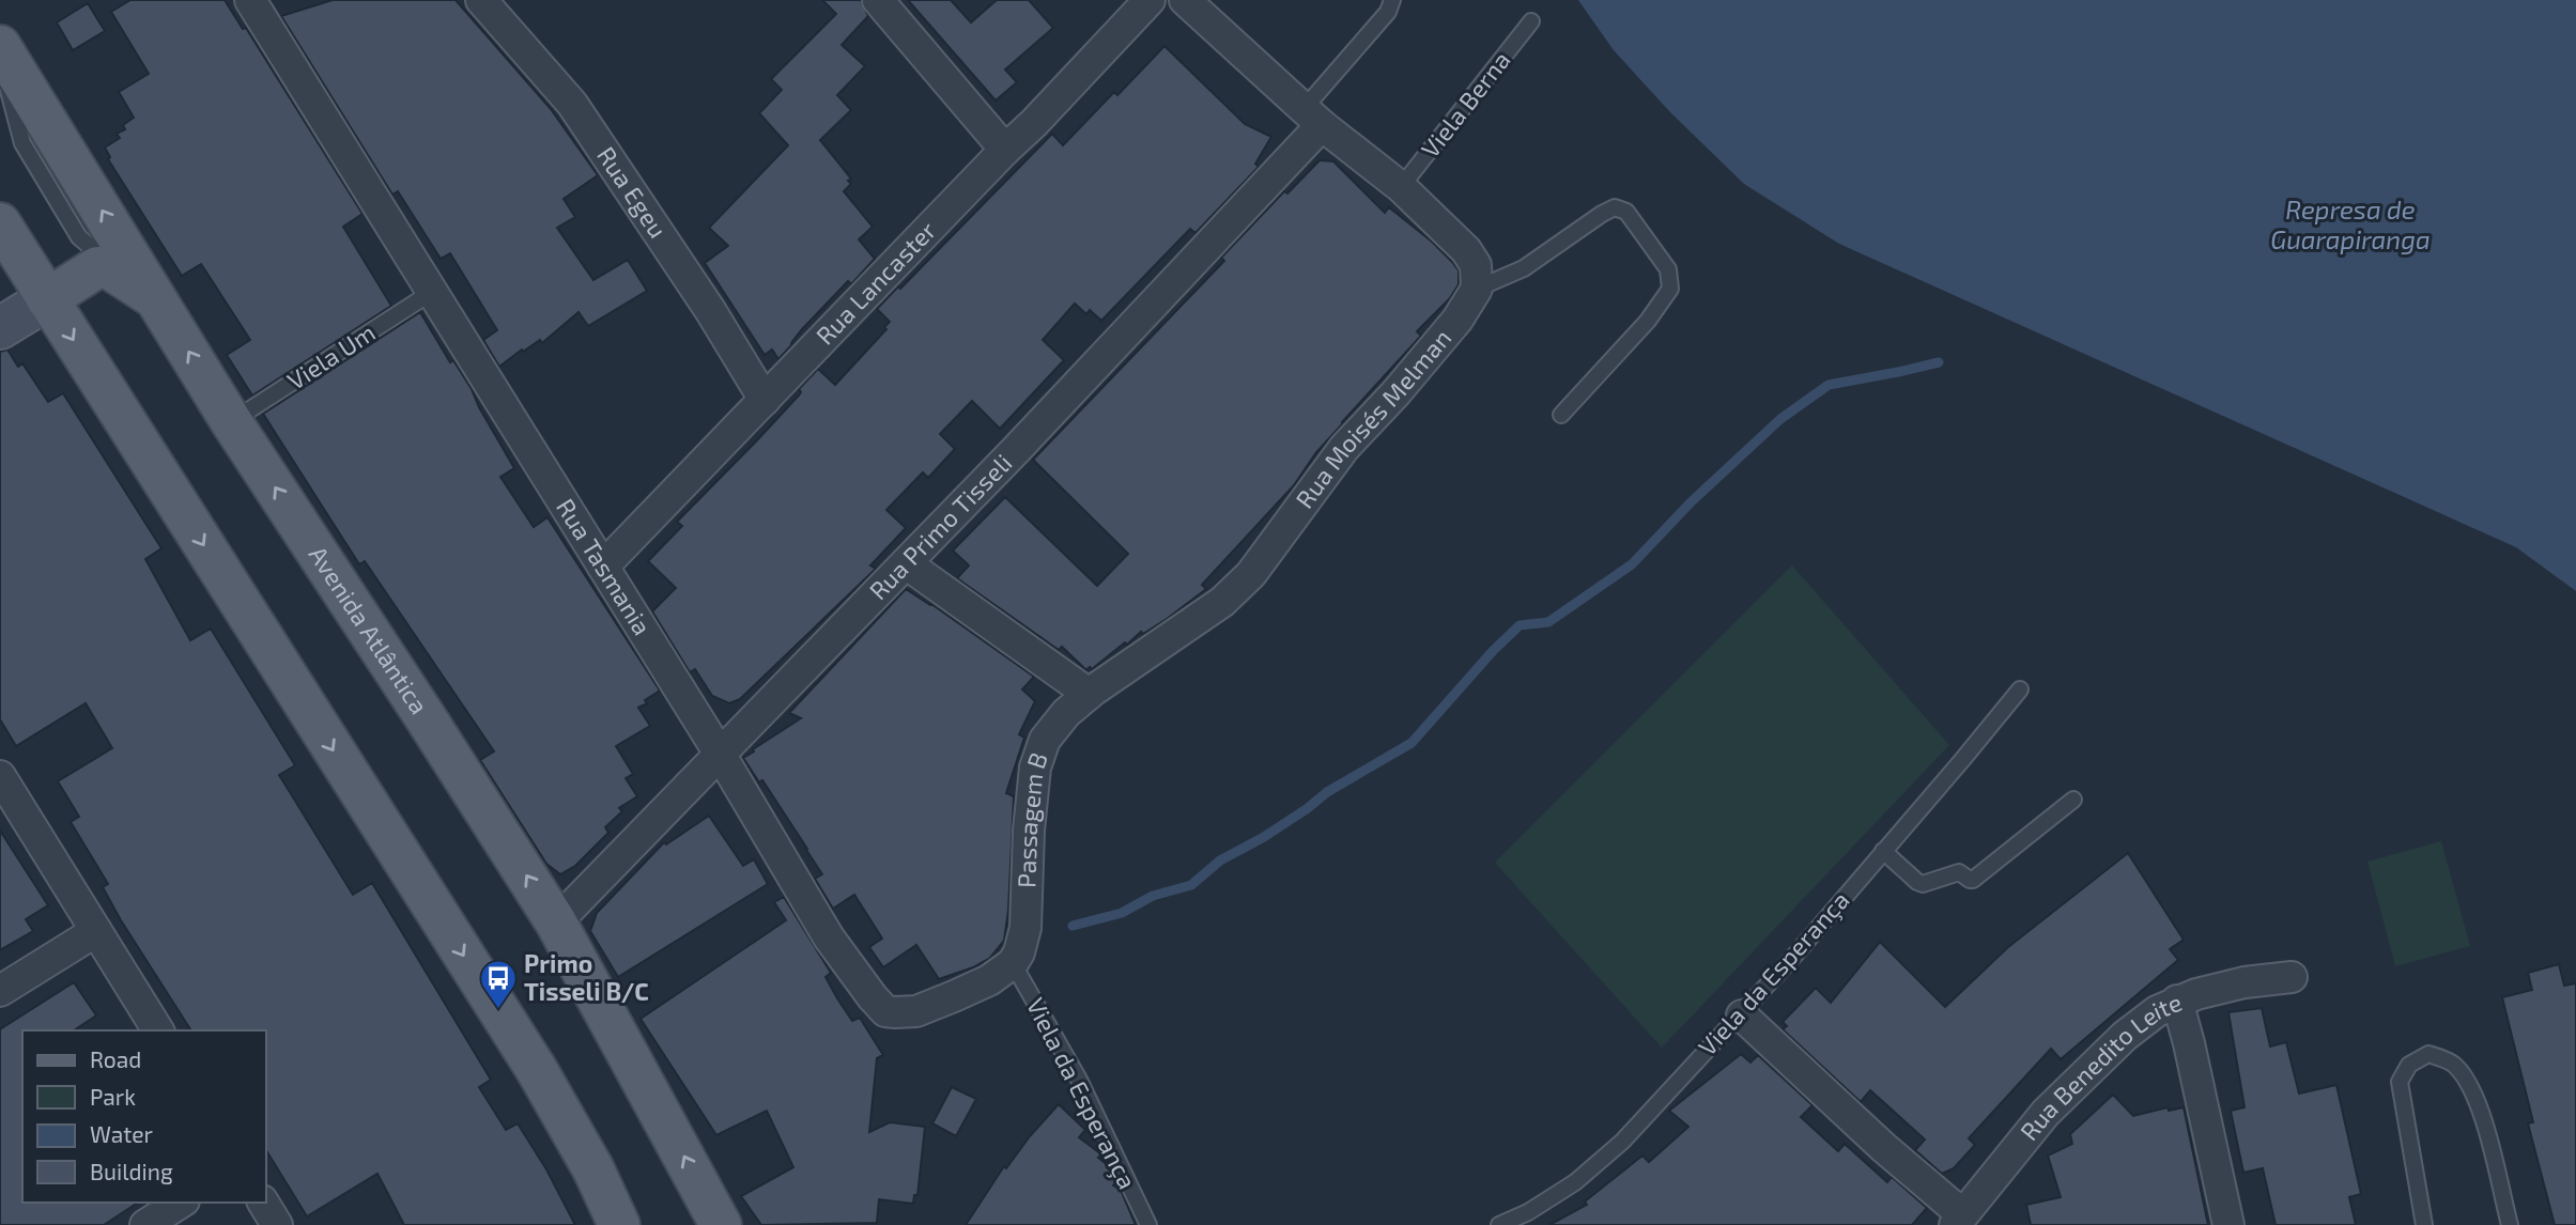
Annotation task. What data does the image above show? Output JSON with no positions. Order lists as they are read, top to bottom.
{
  "streets": {
    "main road": ["Avenida Atlântica"],
    "street": [
      "Rua Egeu",
      "Rua Lancaster",
      "Rua Moisés Melman",
      "Rua Primo Tisseli",
      "Rua Tasmania",
      "Passagem B",
      "Rua Benedito Leite"
    ],
    "lane": ["Viela Berna", "Viela Um", "Viela da Esperança"]
  },
  "crossings": [
    ["Rua Egeu", "Rua Lancaster"],
    ["Rua Lancaster", "Rua Tasmania"],
    ["Viela Um", "Rua Tasmania"],
    ["Viela Um", "Avenida Atlântica"],
    ["Rua Moisés Melman", "Passagem B"],
    ["Rua Primo Tisseli", "Rua Tasmania"],
    ["Rua Primo Tisseli", "Avenida Atlântica"],
    ["Rua Tasmania", "Passagem B"],
    ["Rua Tasmania", "Viela da Esperança"],
    ["Passagem B", "Viela da Esperança"]
  ],
  "water": ["Represa de Guarapiranga"],
  "places": {
    "bus stop": ["Primo Tisseli B/C"]
  },
  "legend": [
    "Road",
    "Park",
    "Water",
    "Building"
  ]
}
